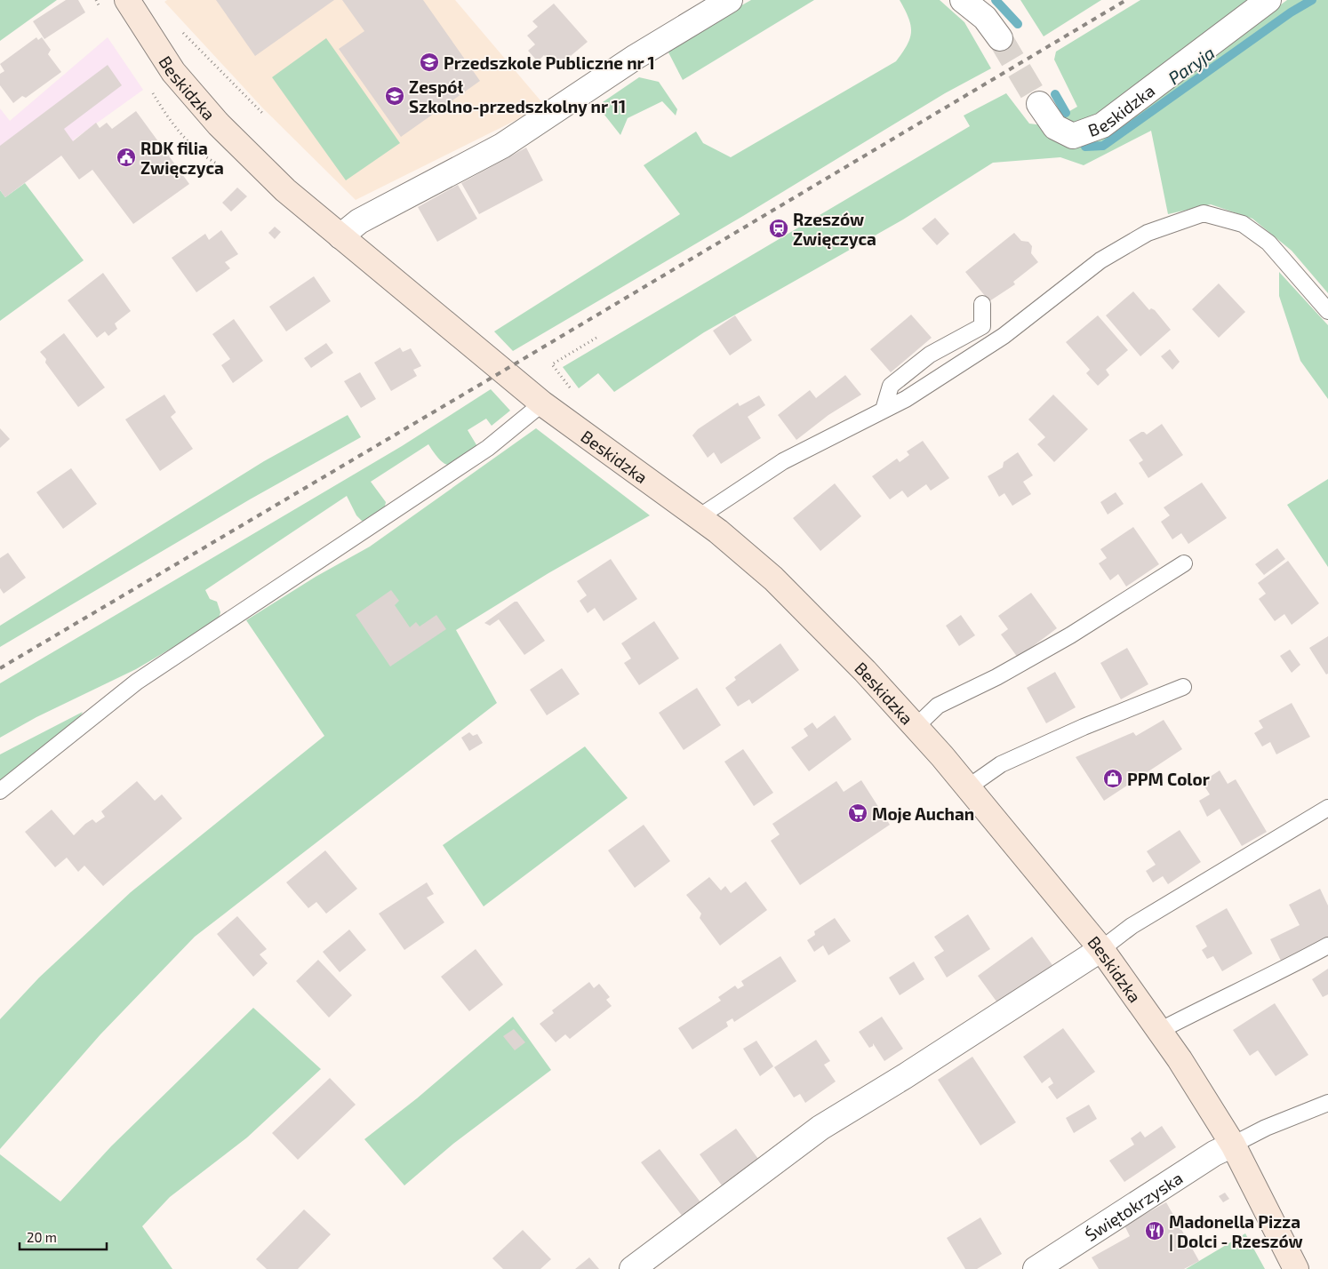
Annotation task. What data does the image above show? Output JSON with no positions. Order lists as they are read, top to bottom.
{
  "streets": {
    "street": ["Beskidzka", "Świętokrzyska"]
  },
  "crossings": [
    ["Beskidzka", "Świętokrzyska"]
  ],
  "water": ["Paryja"],
  "places": {
    "school or university": ["Przedszkole Publiczne nr 1", "Zespół Szkolno-przedszkolny nr 11"],
    "public building": ["RDK filia Zwięczyca"],
    "station": ["Rzeszów Zwięczyca"],
    "shop": ["PPM Color"],
    "supermarket": ["Moje Auchan"],
    "restaurant": ["Madonella Pizza | Dolci - Rzeszów"]
  },
  "scale_bar": "20 m"
}
